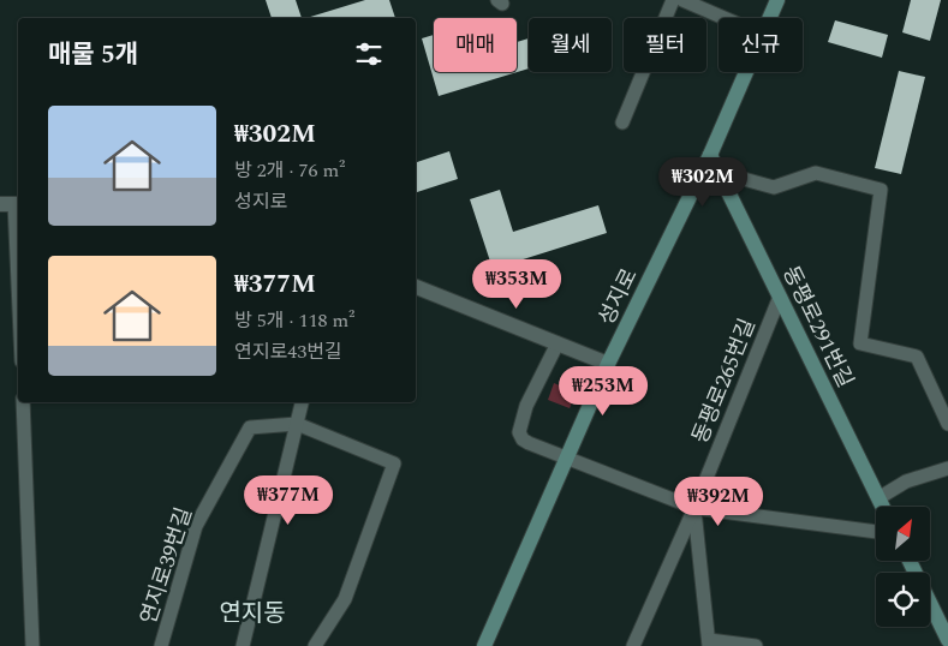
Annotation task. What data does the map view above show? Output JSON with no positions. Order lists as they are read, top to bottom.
{
  "streets": {
    "main road": ["성지로", "동평로291번길"],
    "street": ["동평로265번길", "연지로39번길"]
  },
  "crossings": [
    ["성지로", "동평로291번길"],
    ["동평로291번길", "동평로265번길"]
  ],
  "districts": ["연지동"],
  "north": "top right",
  "page": {
    "chip": [
      "매매",
      "월세",
      "필터",
      "신규"
    ],
    "heading": "매물 5개",
    "list": [
      {
        "name": "₩302M",
        "note": "방 2개 · 76 m² · 성지로"
      },
      {
        "name": "₩377M",
        "note": "방 5개 · 118 m² · 연지로43번길"
      }
    ],
    "price": [
      "₩302M",
      "₩353M",
      "₩253M",
      "₩377M",
      "₩392M"
    ]
  }
}
